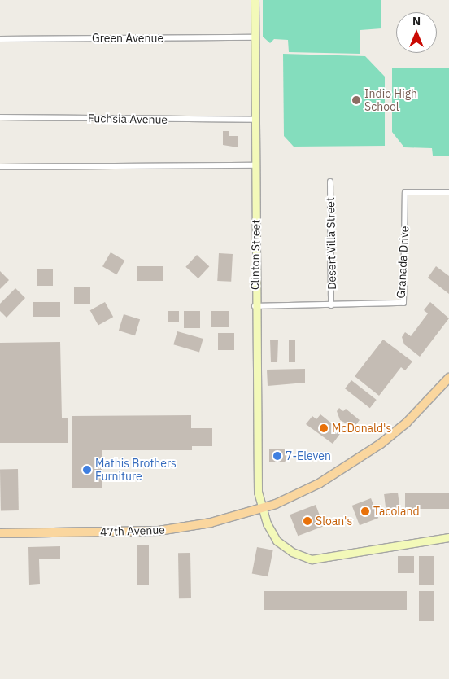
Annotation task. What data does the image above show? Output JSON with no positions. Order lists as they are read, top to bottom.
{
  "streets": {
    "main road": ["47th Avenue"],
    "street": [
      "Green Avenue",
      "Fuchsia Avenue",
      "Desert Villa Street",
      "Clinton Street",
      "Granada Drive"
    ]
  },
  "crossings": [
    ["Green Avenue", "Clinton Street"],
    ["Fuchsia Avenue", "Clinton Street"],
    ["Desert Villa Street", "Granada Drive"],
    ["Clinton Street", "Granada Drive"],
    ["Clinton Street", "47th Avenue"]
  ],
  "places": [
    "Indio High School",
    "McDonald's",
    "7-Eleven",
    "Mathis Brothers Furniture",
    "Tacoland",
    "Sloan's"
  ],
  "north": "top"
}
